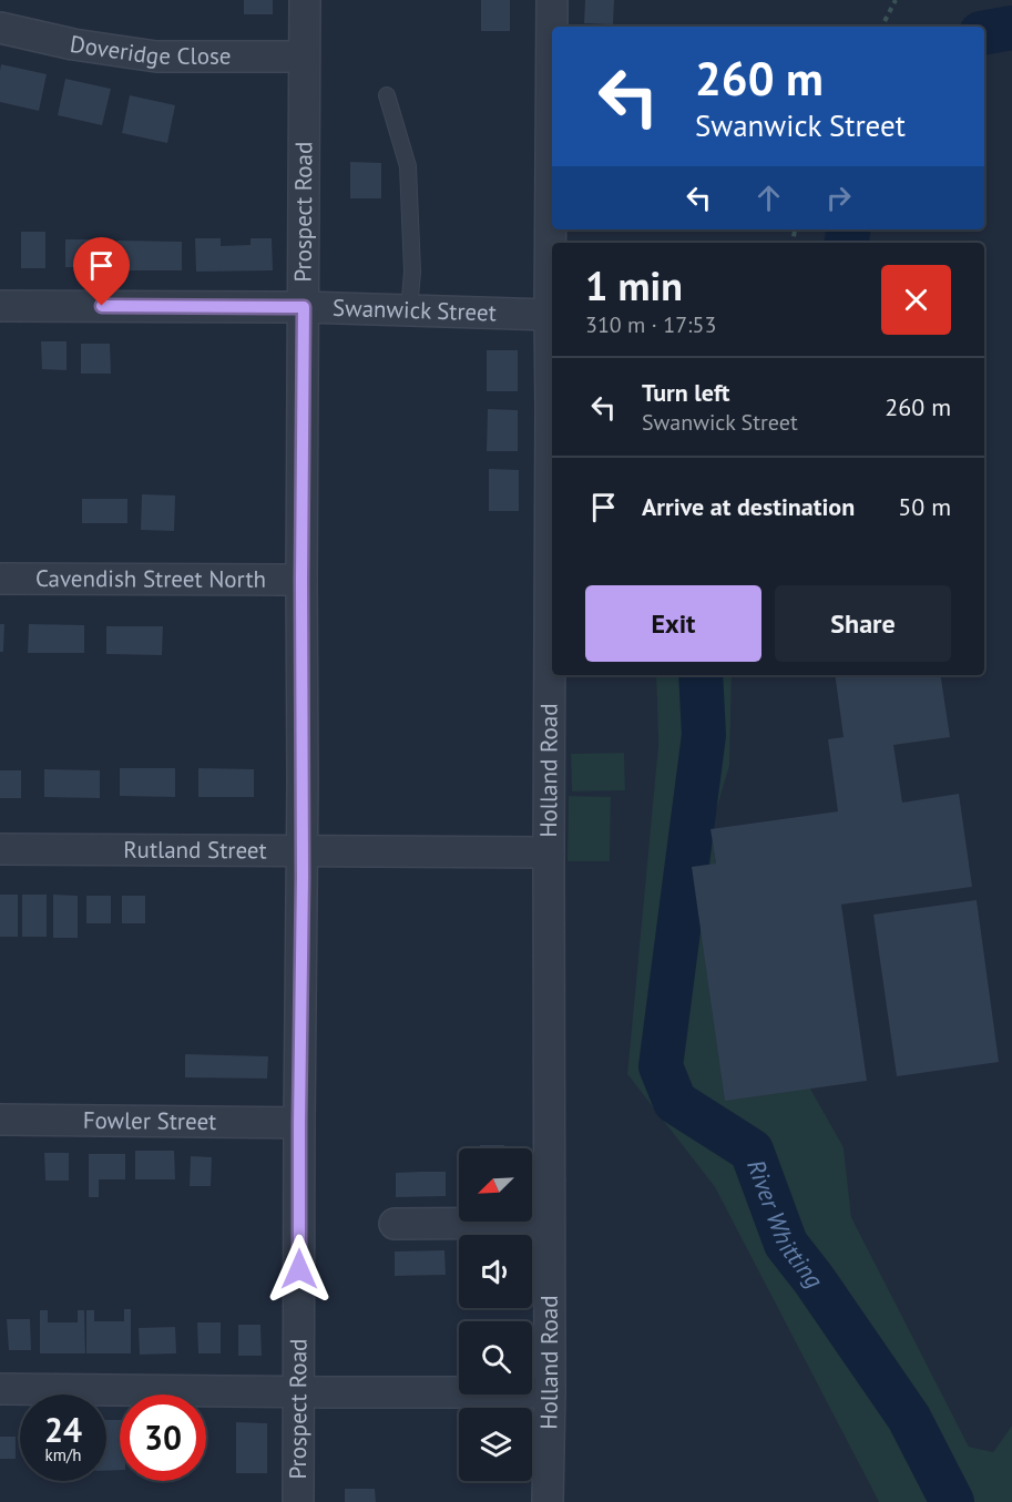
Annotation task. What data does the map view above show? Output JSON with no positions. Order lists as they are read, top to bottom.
{
  "streets": {
    "street": [
      "Doveridge Close",
      "Prospect Road",
      "Swanwick Street",
      "Cavendish Street North",
      "Holland Road",
      "Rutland Street",
      "Fowler Street"
    ]
  },
  "crossings": [
    ["Doveridge Close", "Prospect Road"],
    ["Prospect Road", "Swanwick Street"],
    ["Prospect Road", "Cavendish Street North"],
    ["Prospect Road", "Rutland Street"],
    ["Prospect Road", "Fowler Street"],
    ["Holland Road", "Rutland Street"]
  ],
  "water": ["River Whitting"],
  "north": "bottom left",
  "page": {
    "turn": ["260 m", "Swanwick Street"],
    "heading": ["1 min", "310 m · 17:53"],
    "list": [
      {
        "name": "Turn left",
        "note": "Swanwick Street",
        "value": "260 m"
      },
      {
        "name": "Arrive at destination",
        "value": "50 m"
      }
    ],
    "buttons": ["Exit", "Share"],
    "speed": "24 km/h",
    "limit": "30"
  }
}
